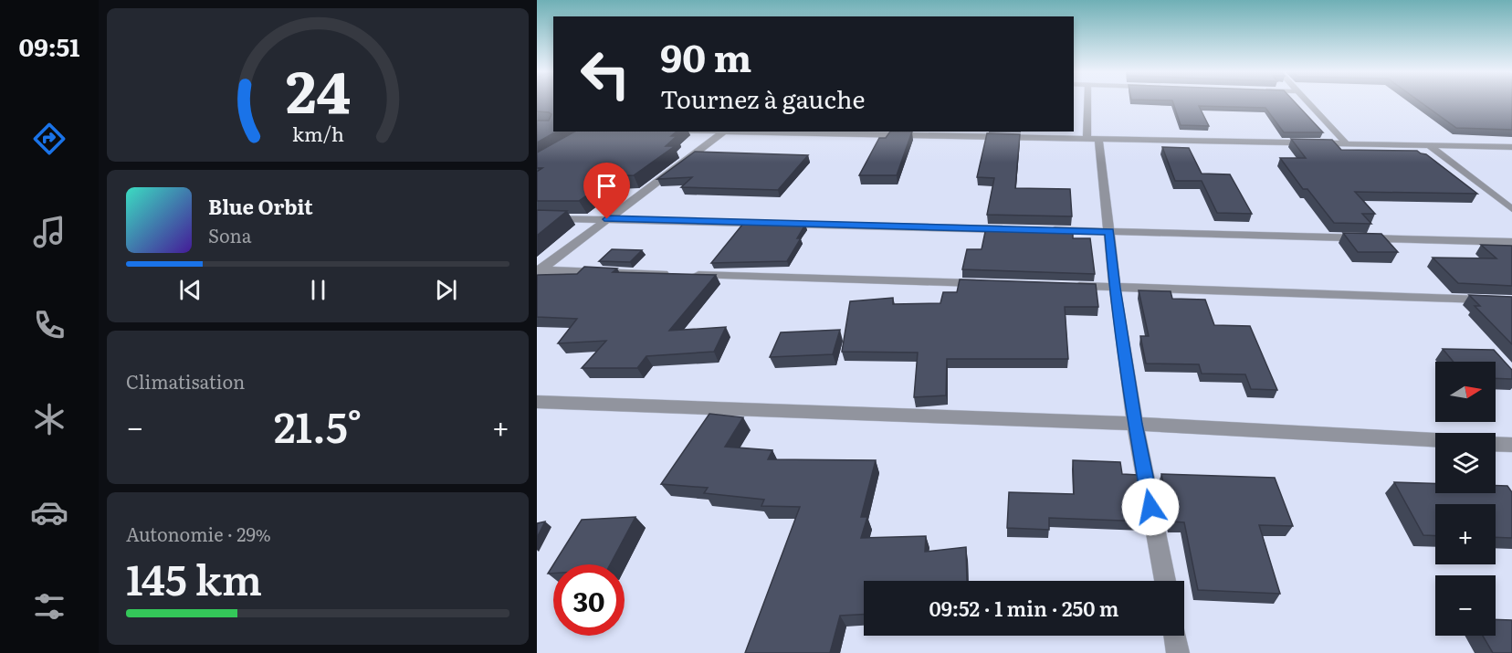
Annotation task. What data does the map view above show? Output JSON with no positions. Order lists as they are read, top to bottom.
{
  "north": "right",
  "page": {
    "tabs": "09:51",
    "turn": ["90 m", "Tournez à gauche"],
    "song": ["Blue Orbit", "Sona"],
    "tile": [
      "Climatisation",
      ["Autonomie · 29%", "145 km"]
    ],
    "map_buttons": ["+", "−"],
    "heat": ["−", "21.5°", "+"],
    "limit": "30",
    "trip": "09:52 · 1 min · 250 m",
    "gauge": ["24", "km/h"]
  }
}
